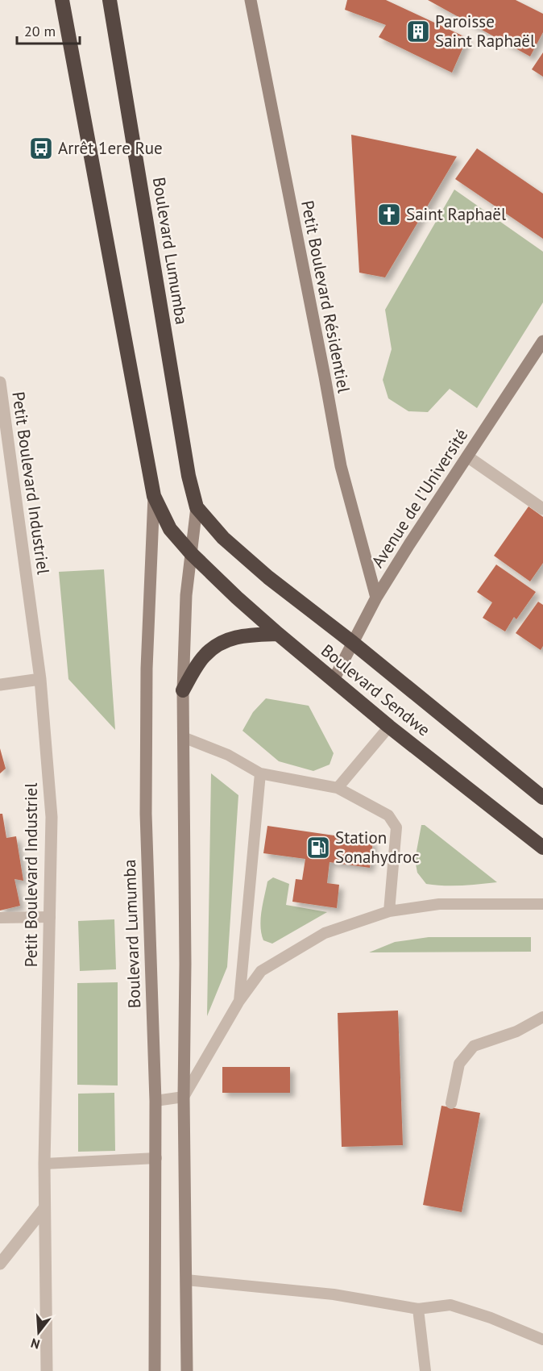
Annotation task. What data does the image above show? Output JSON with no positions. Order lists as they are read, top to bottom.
{
  "streets": {
    "highway": ["Boulevard Lumumba", "Boulevard Sendwe"],
    "main road": ["Petit Boulevard Résidentiel", "Avenue de l’Université"],
    "street": ["Petit Boulevard Industriel"]
  },
  "crossings": [
    ["Boulevard Lumumba", "Boulevard Sendwe"],
    ["Petit Boulevard Résidentiel", "Avenue de l’Université"],
    ["Avenue de l’Université", "Boulevard Sendwe"]
  ],
  "places": {
    "building": ["Paroisse Saint Raphaël"],
    "bus stop": ["Arrêt 1ere Rue"],
    "church": ["Saint Raphaël"],
    "fuel station": ["Station Sonahydroc"]
  },
  "scale_bar": "20 m",
  "north": "bottom"
}
